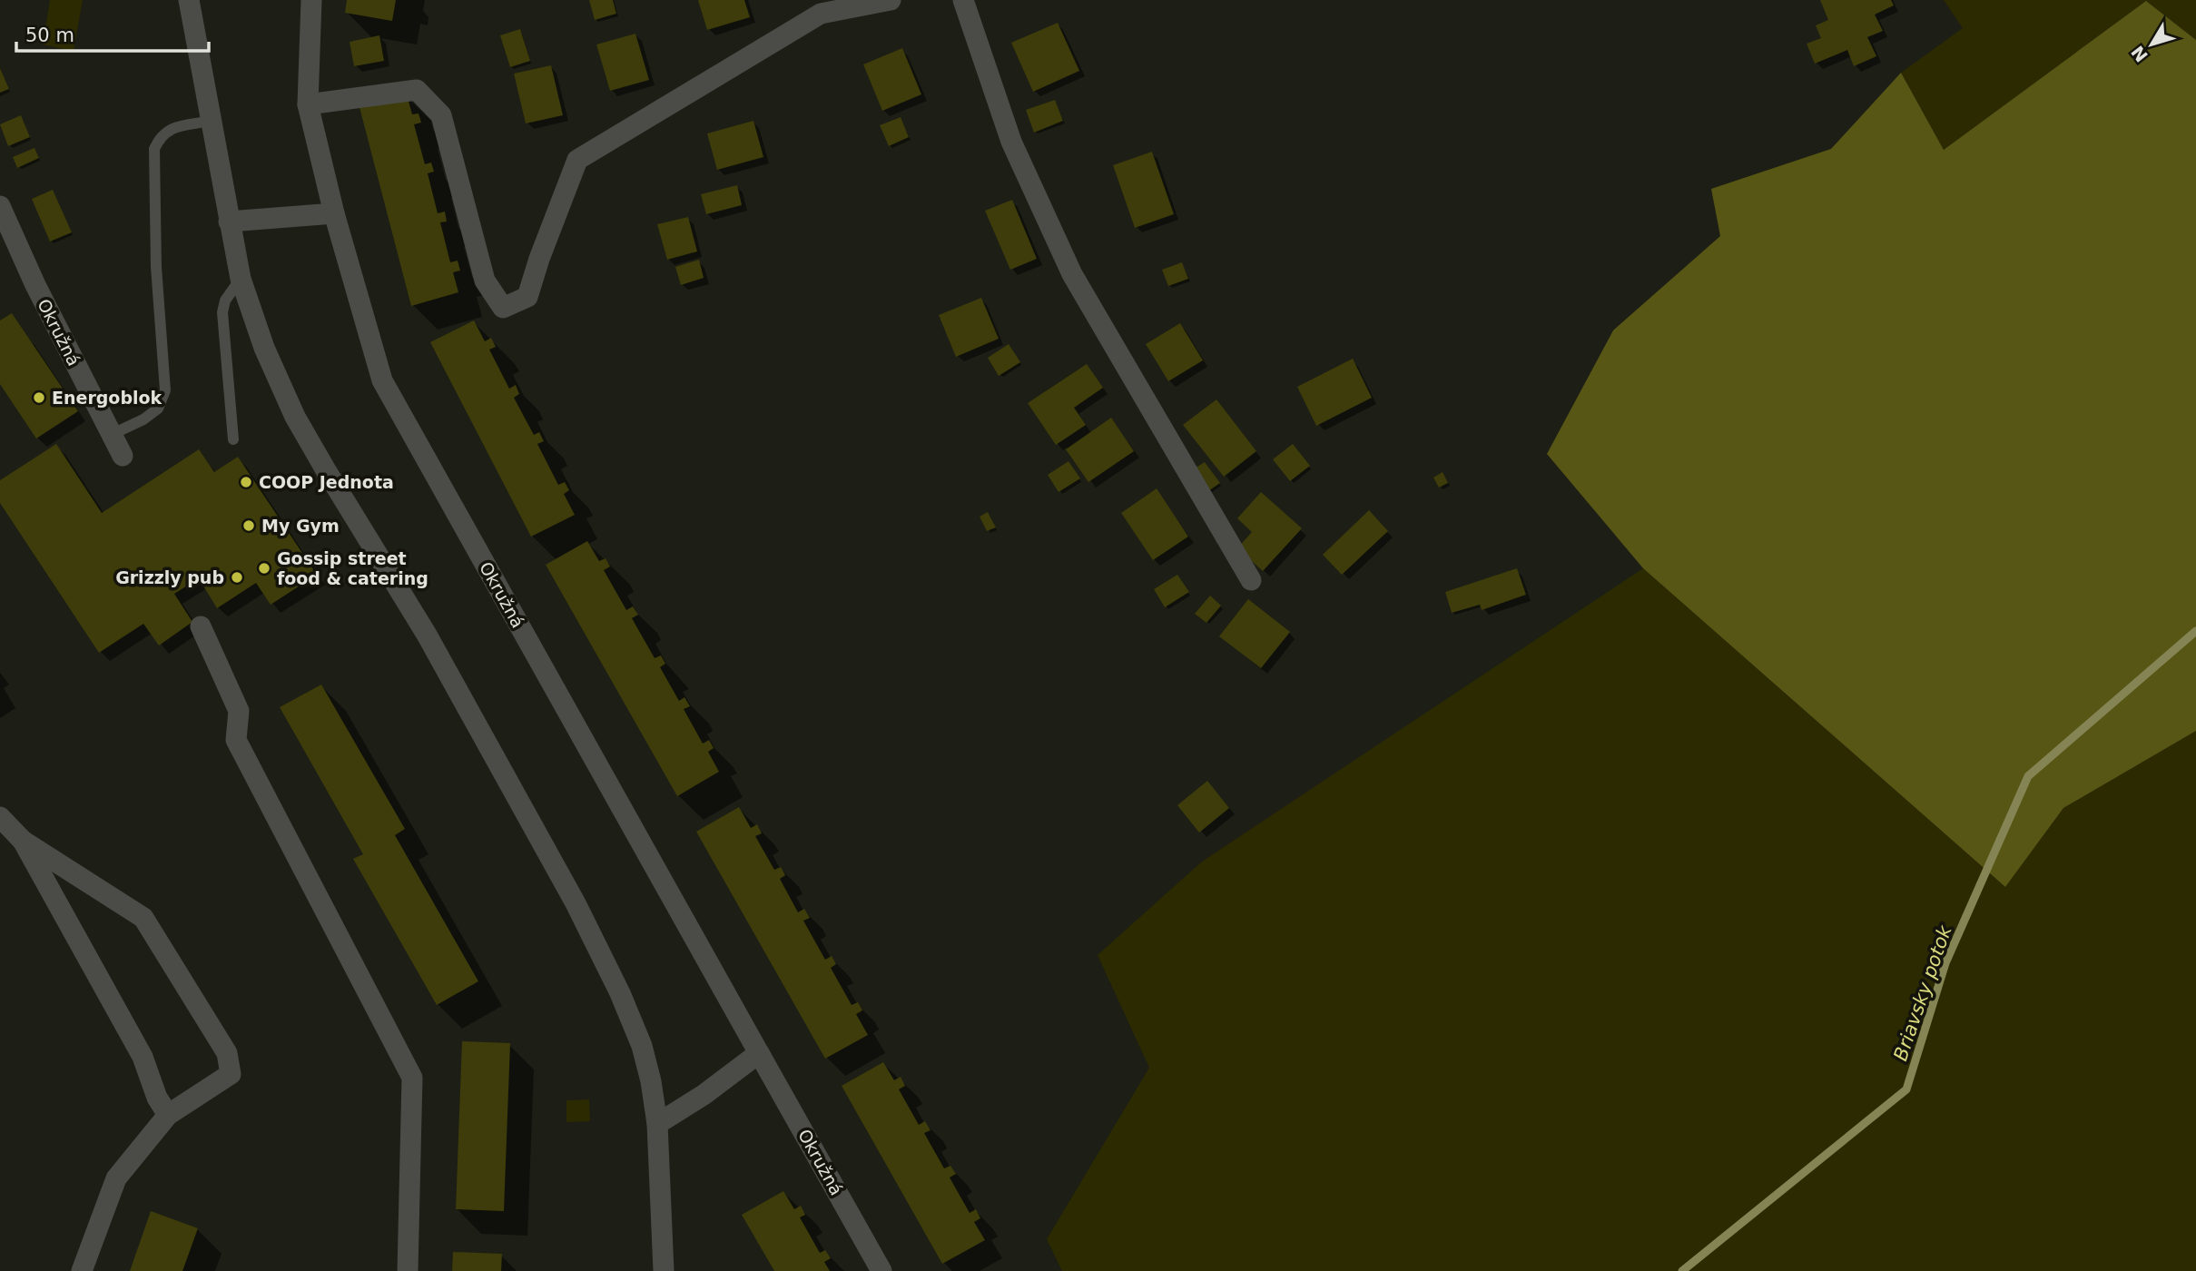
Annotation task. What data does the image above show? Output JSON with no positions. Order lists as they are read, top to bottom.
{
  "streets": {
    "street": ["Okružná"]
  },
  "water": ["Briavsky potok"],
  "places": [
    "Energoblok",
    "COOP Jednota",
    "My Gym",
    "Gossip street food & catering",
    "Grizzly pub"
  ],
  "scale_bar": "50 m",
  "north": "bottom left"
}
